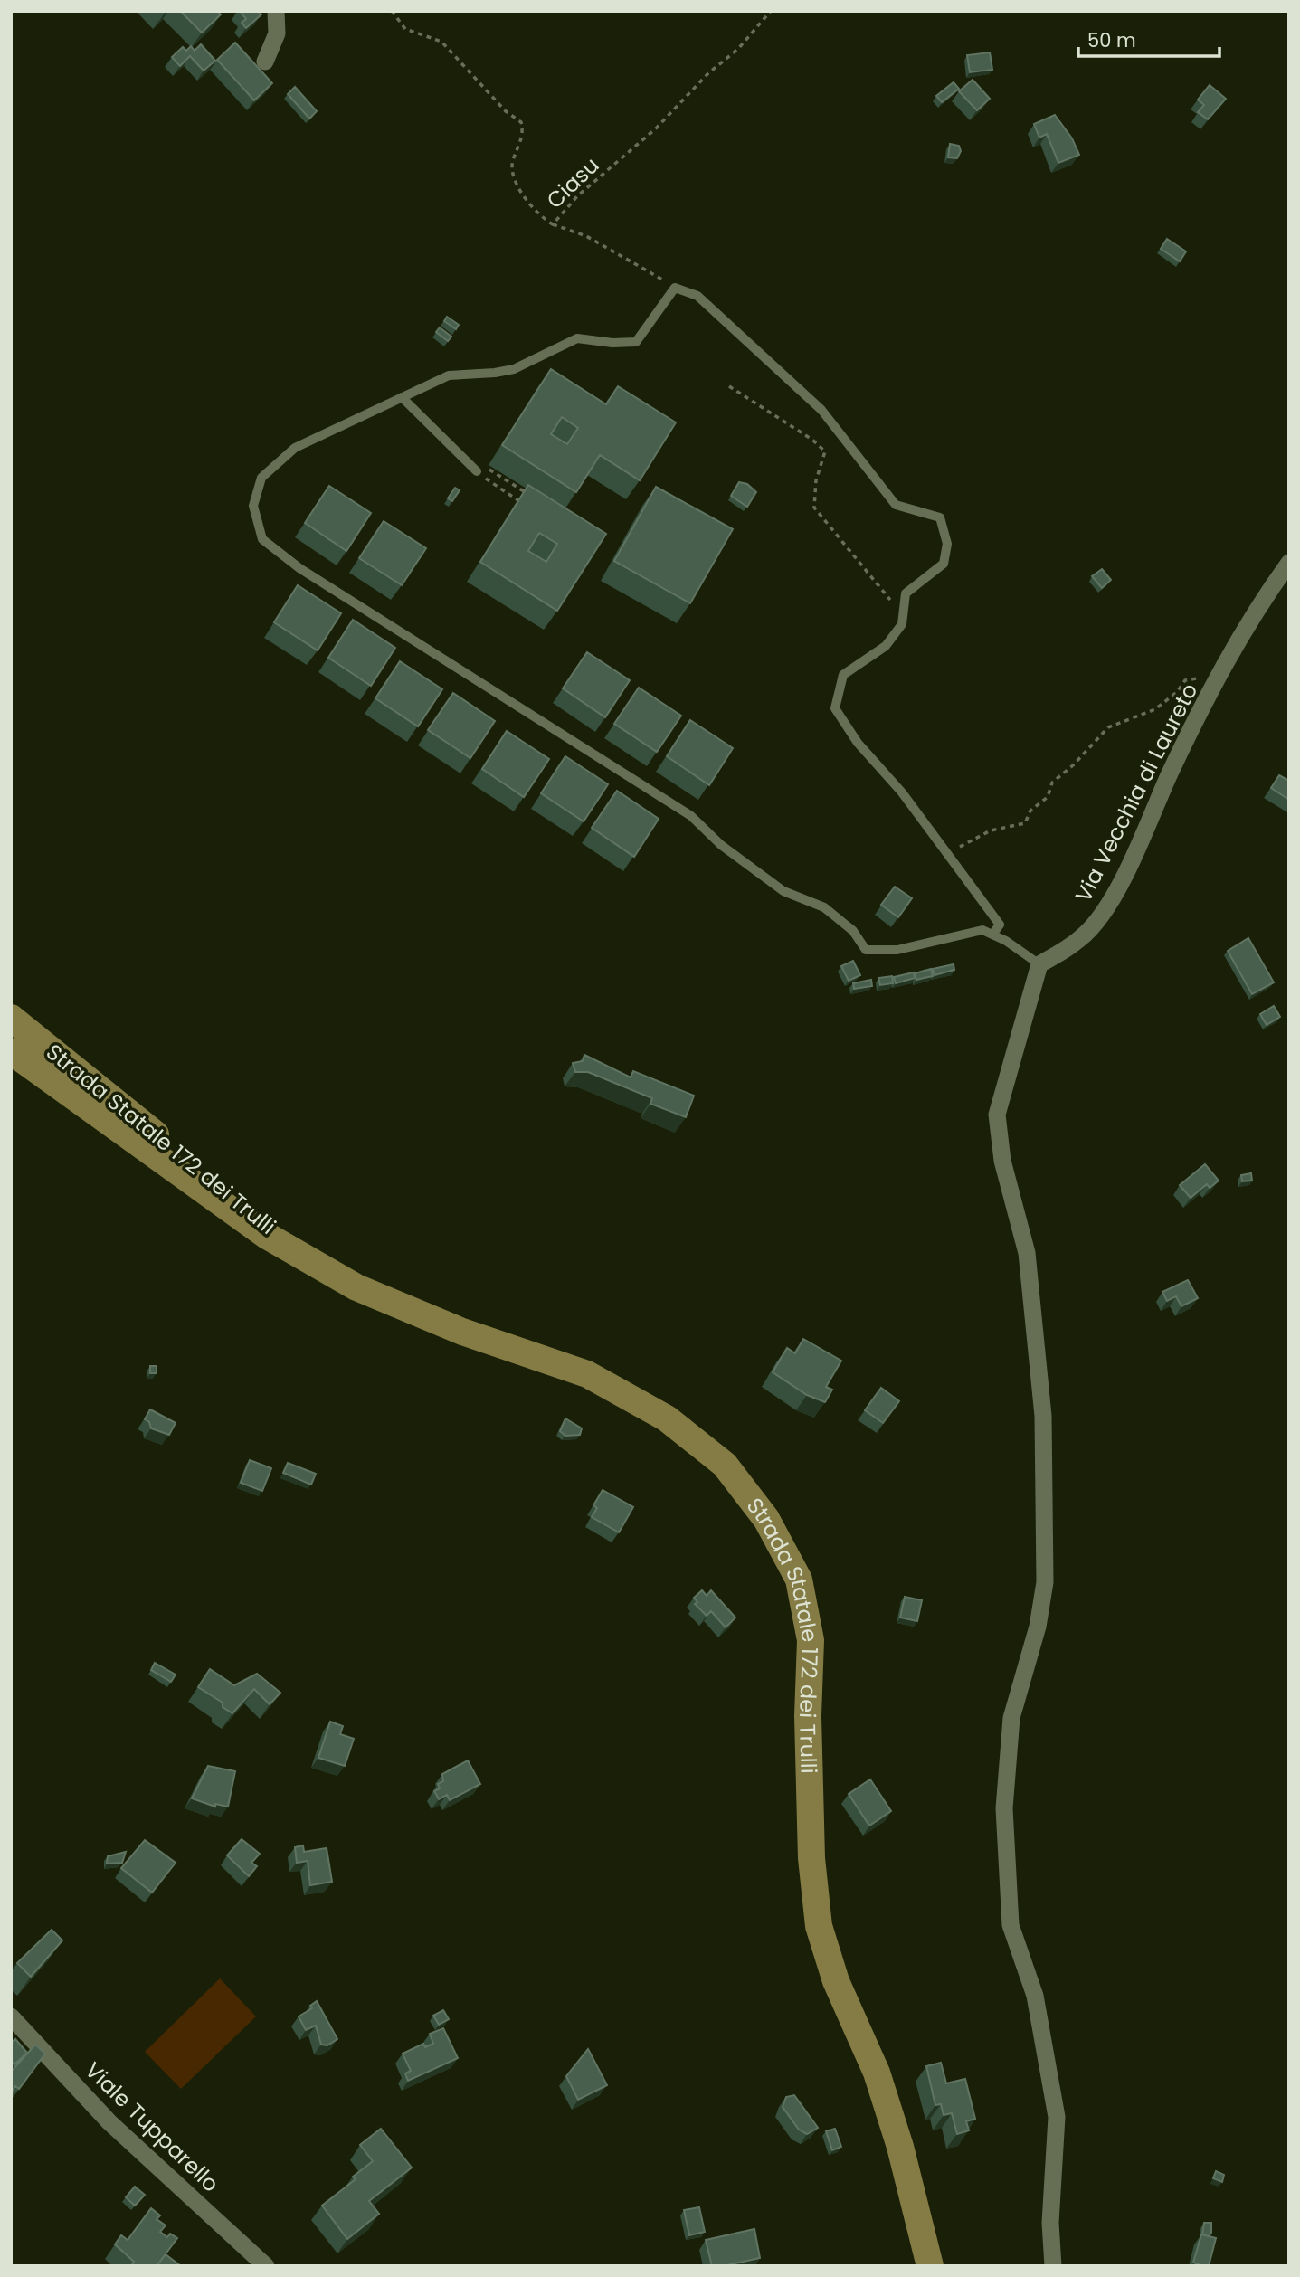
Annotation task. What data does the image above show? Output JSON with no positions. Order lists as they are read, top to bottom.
{
  "streets": {
    "main road": ["Strada Statale 172 dei Trulli"],
    "street": ["Via Vecchia di Laureto", "Viale Tupparello"],
    "path": ["Ciasu"]
  },
  "scale_bar": "50 m"
}
